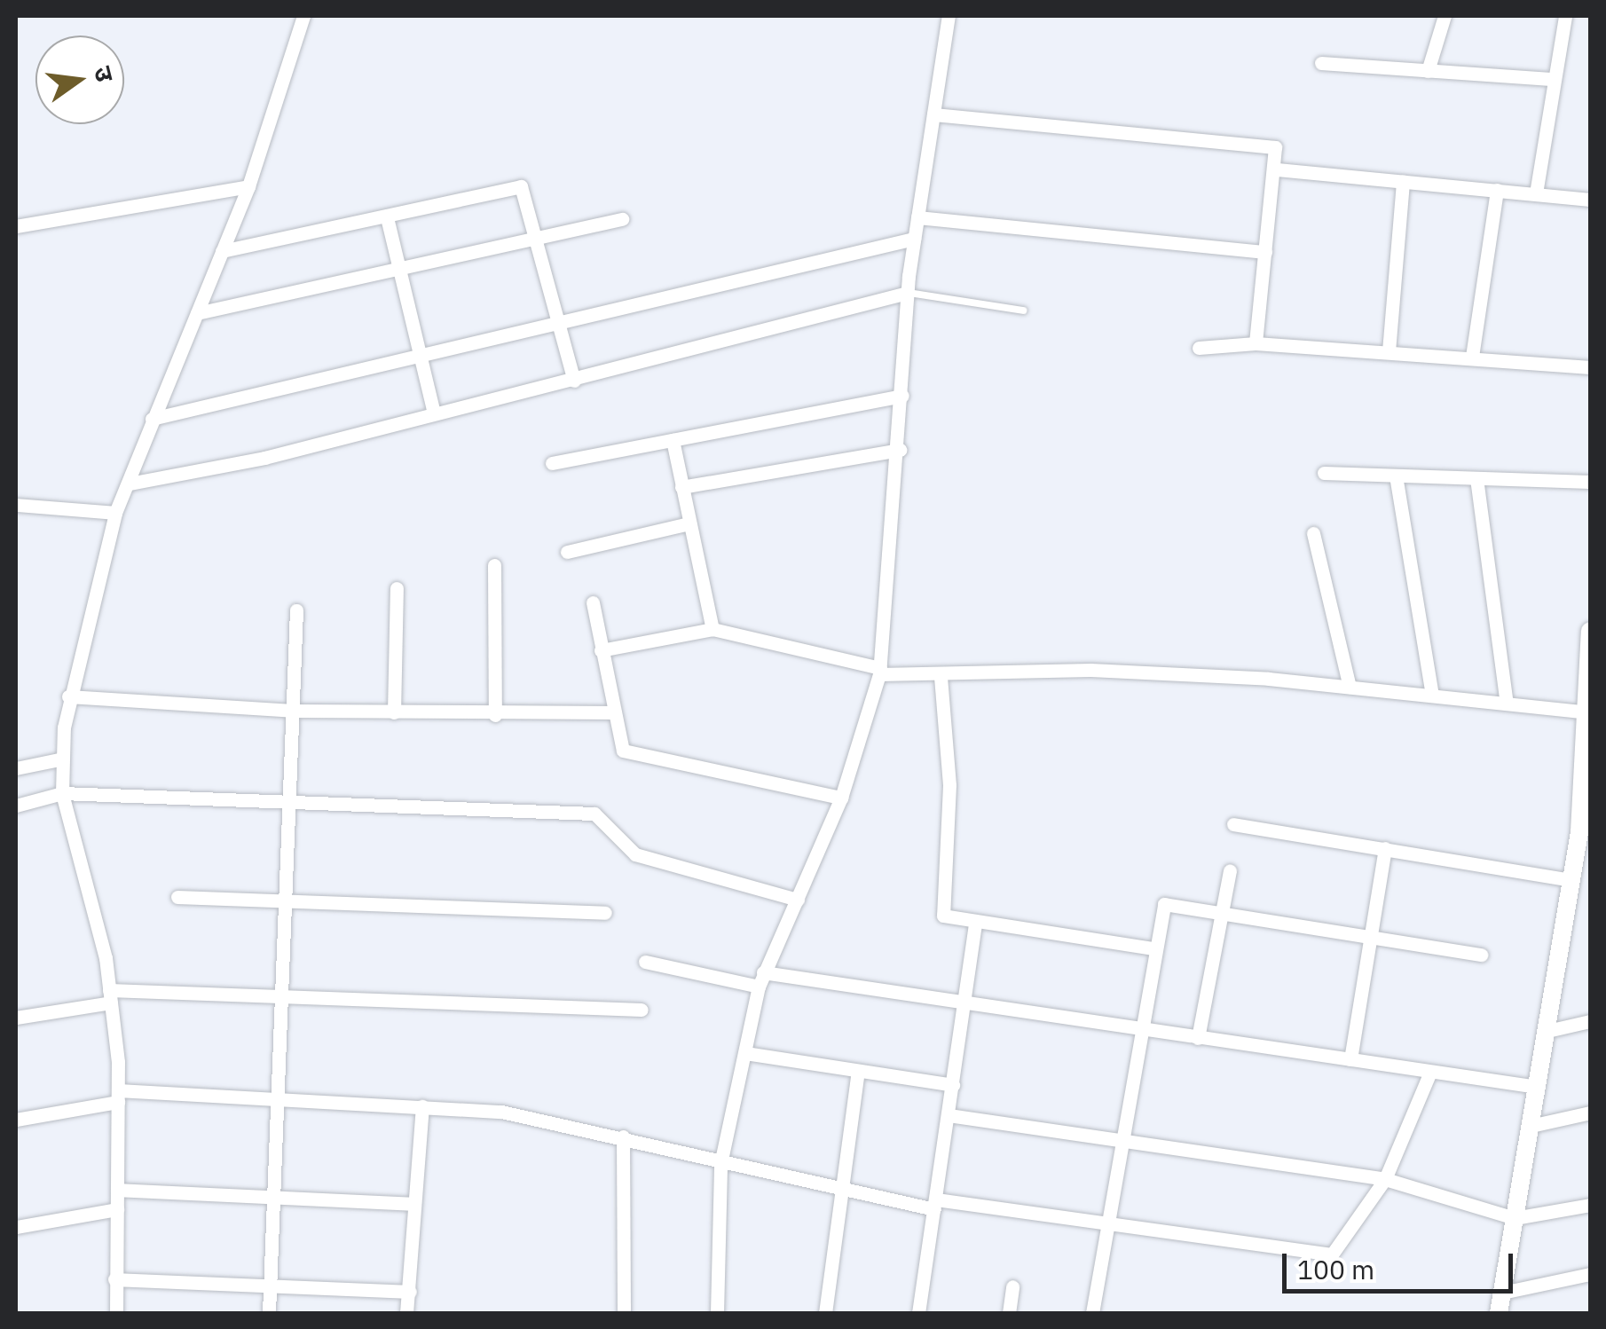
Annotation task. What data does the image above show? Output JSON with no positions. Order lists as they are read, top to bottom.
{
  "scale_bar": "100 m",
  "north": "right"
}
